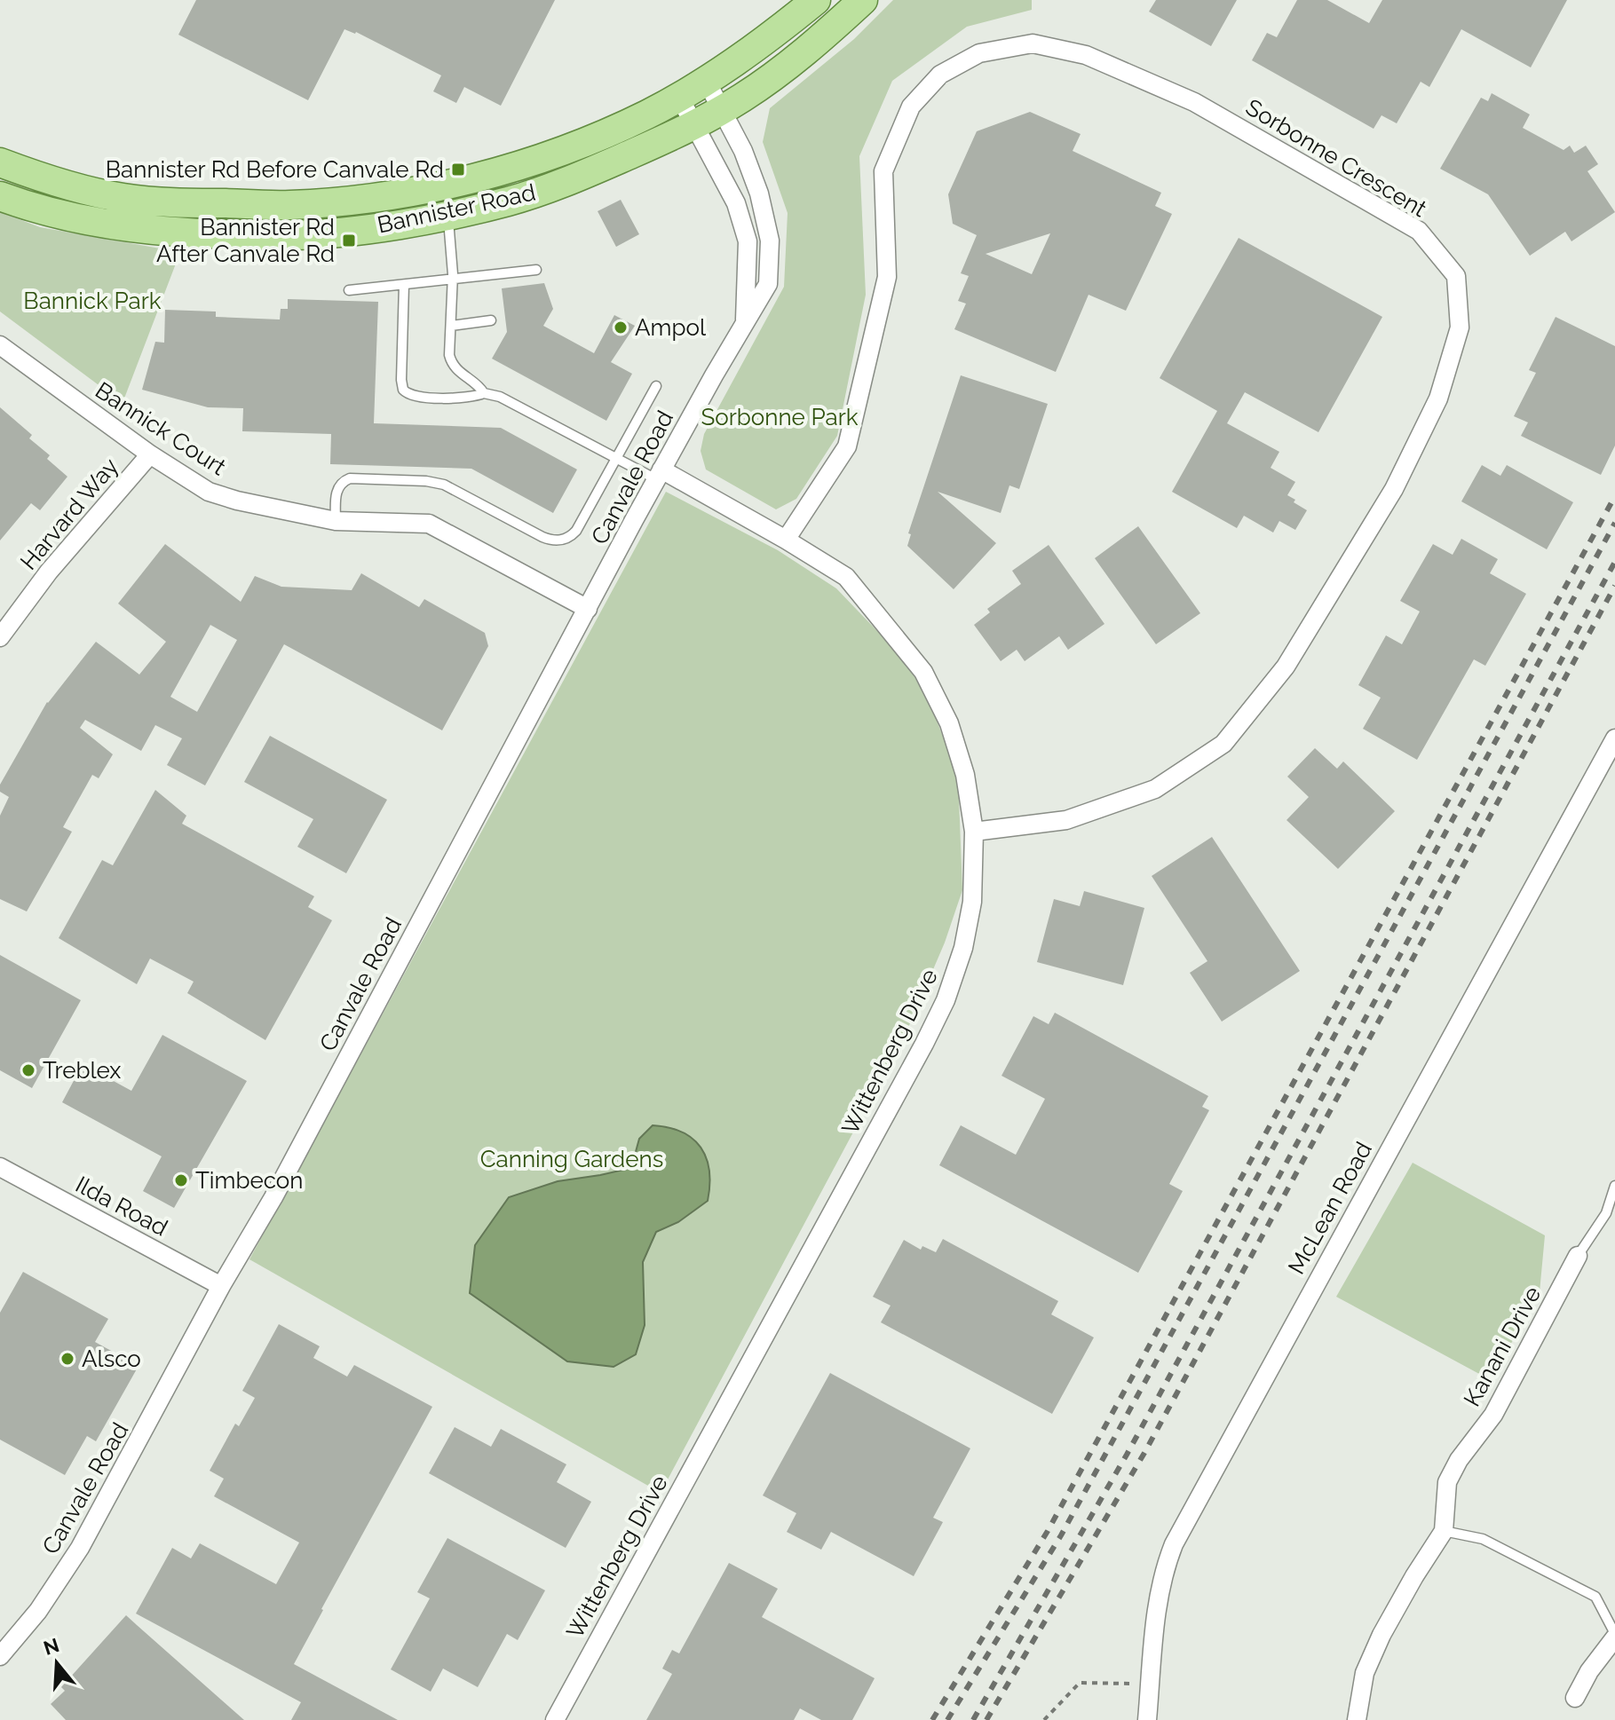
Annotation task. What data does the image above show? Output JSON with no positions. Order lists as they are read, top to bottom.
{
  "streets": {
    "main road": ["Bannister Road"],
    "street": [
      "Sorbonne Crescent",
      "Bannick Court",
      "Canvale Road",
      "Harvard Way",
      "Wittenberg Drive",
      "Ilda Road",
      "McLean Road",
      "Kanani Drive"
    ]
  },
  "crossings": [
    ["Sorbonne Crescent", "Wittenberg Drive"],
    ["Bannister Road", "Canvale Road"],
    ["Bannick Court", "Canvale Road"],
    ["Bannick Court", "Harvard Way"],
    ["Canvale Road", "Wittenberg Drive"],
    ["Canvale Road", "Ilda Road"]
  ],
  "parks": ["Bannick Park", "Sorbonne Park", "Canning Gardens"],
  "places": {
    "transit": ["Bannister Rd Before Canvale Rd", "Bannister Rd After Canvale Rd"],
    "other": [
      "Ampol",
      "Treblex",
      "Timbecon",
      "Alsco"
    ]
  },
  "north": "top"
}
